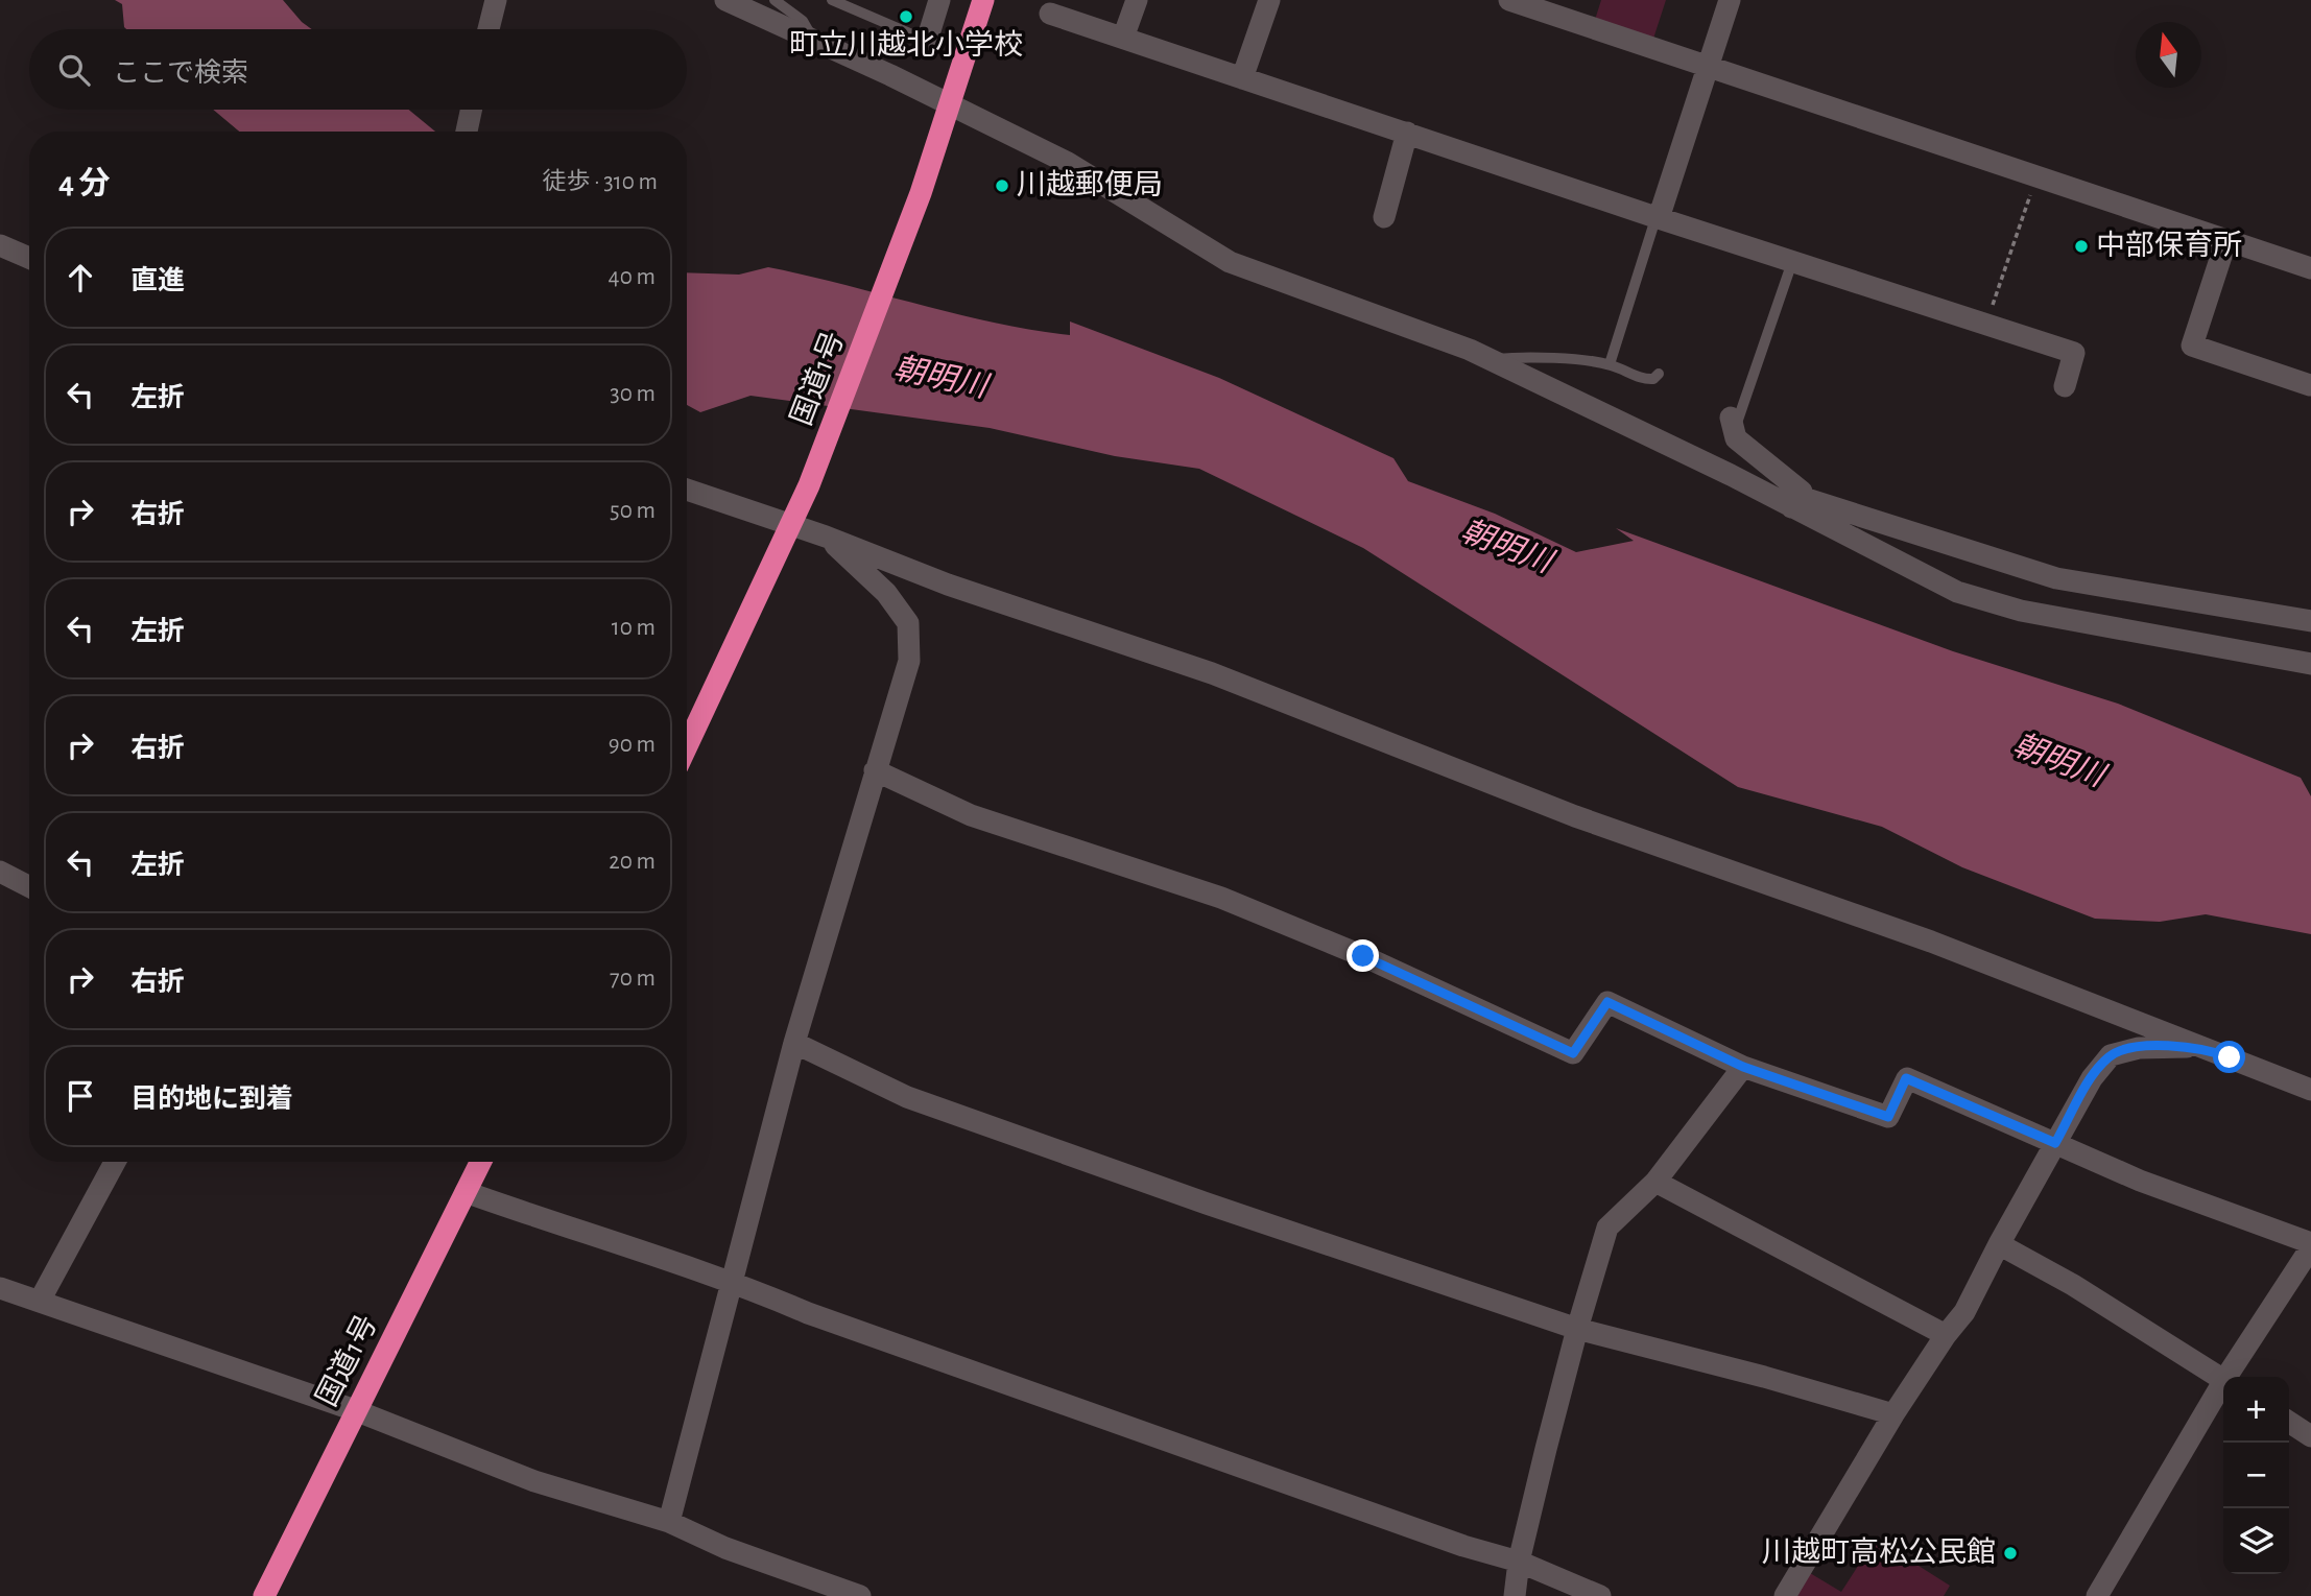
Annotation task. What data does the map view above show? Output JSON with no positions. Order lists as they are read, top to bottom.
{
  "streets": {
    "highway": ["国道1号"]
  },
  "water": ["朝明川"],
  "places": [
    "町立川越北小学校",
    "川越郵便局",
    "中部保育所",
    "川越町高松公民館"
  ],
  "north": "top",
  "page": {
    "search": "ここで検索",
    "heading": ["4 分", "徒歩 · 310 m"],
    "list": [
      ["直進", "40 m"],
      ["左折", "30 m"],
      ["右折", "50 m"],
      ["左折", "10 m"],
      ["右折", "90 m"],
      ["左折", "20 m"],
      ["右折", "70 m"],
      "目的地に到着"
    ],
    "map_buttons": ["+", "−"]
  }
}
